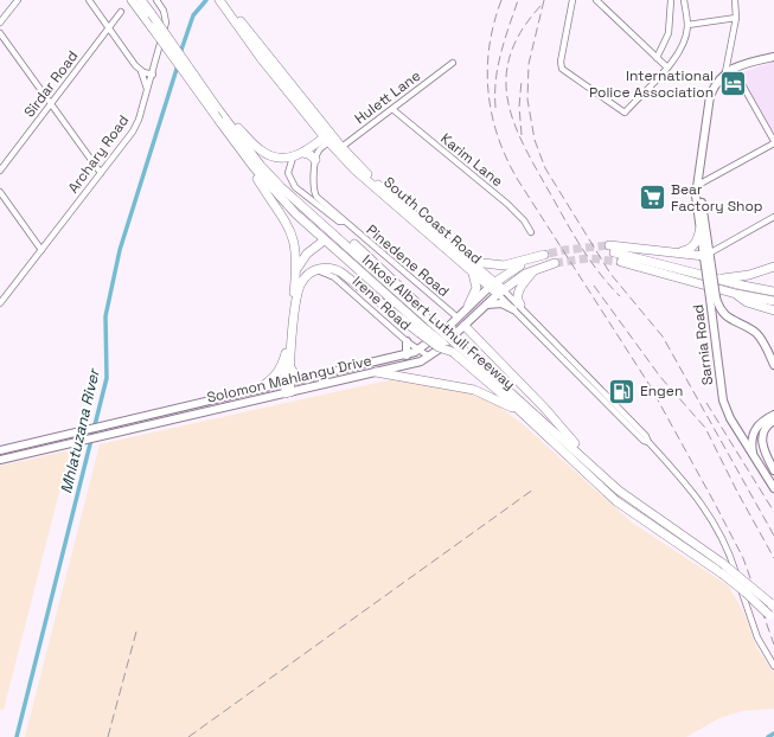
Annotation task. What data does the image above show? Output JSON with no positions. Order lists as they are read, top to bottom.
{
  "streets": {
    "highway": ["South Coast Road", "Inkosi Albert Luthuli Freeway", "Solomon Mahlangu Drive"],
    "main road": ["Sarnia Road"],
    "street": [
      "Sirdar Road",
      "Hulett Lane",
      "Archary Road",
      "Karim Lane",
      "Pinedene Road",
      "Irene Road"
    ]
  },
  "crossings": [
    ["Hulett Lane", "Karim Lane"],
    ["Hulett Lane", "South Coast Road"],
    ["South Coast Road", "Solomon Mahlangu Drive"],
    ["Pinedene Road", "Solomon Mahlangu Drive"],
    ["Irene Road", "Solomon Mahlangu Drive"]
  ],
  "water": ["Mhlatuzana River"],
  "places": {
    "hotel": ["International Police Association"],
    "supermarket": ["Bear Factory Shop"],
    "fuel station": ["Engen"]
  }
}
